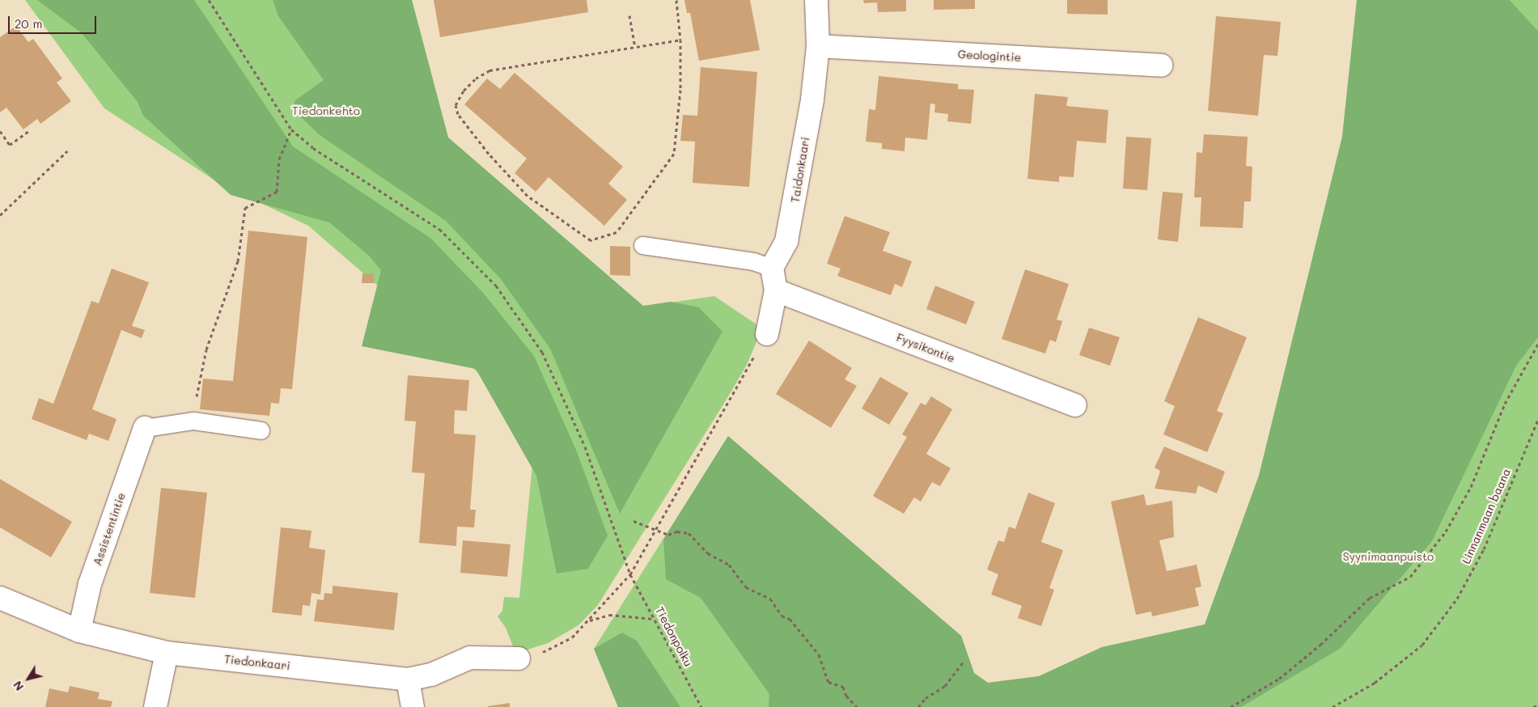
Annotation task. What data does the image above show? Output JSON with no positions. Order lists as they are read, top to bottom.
{
  "streets": {
    "street": [
      "Geologintie",
      "Taidonkaari",
      "Fyysikontie",
      "Assistentintie",
      "Tiedonkaari"
    ],
    "path": ["Linnanmaan baana", "Tiedonpolku"]
  },
  "crossings": [
    ["Geologintie", "Taidonkaari"],
    ["Assistentintie", "Tiedonkaari"]
  ],
  "parks": ["Tiedonkehto", "Syynimaanpuisto"],
  "scale_bar": "20 m",
  "north": "bottom left"
}
